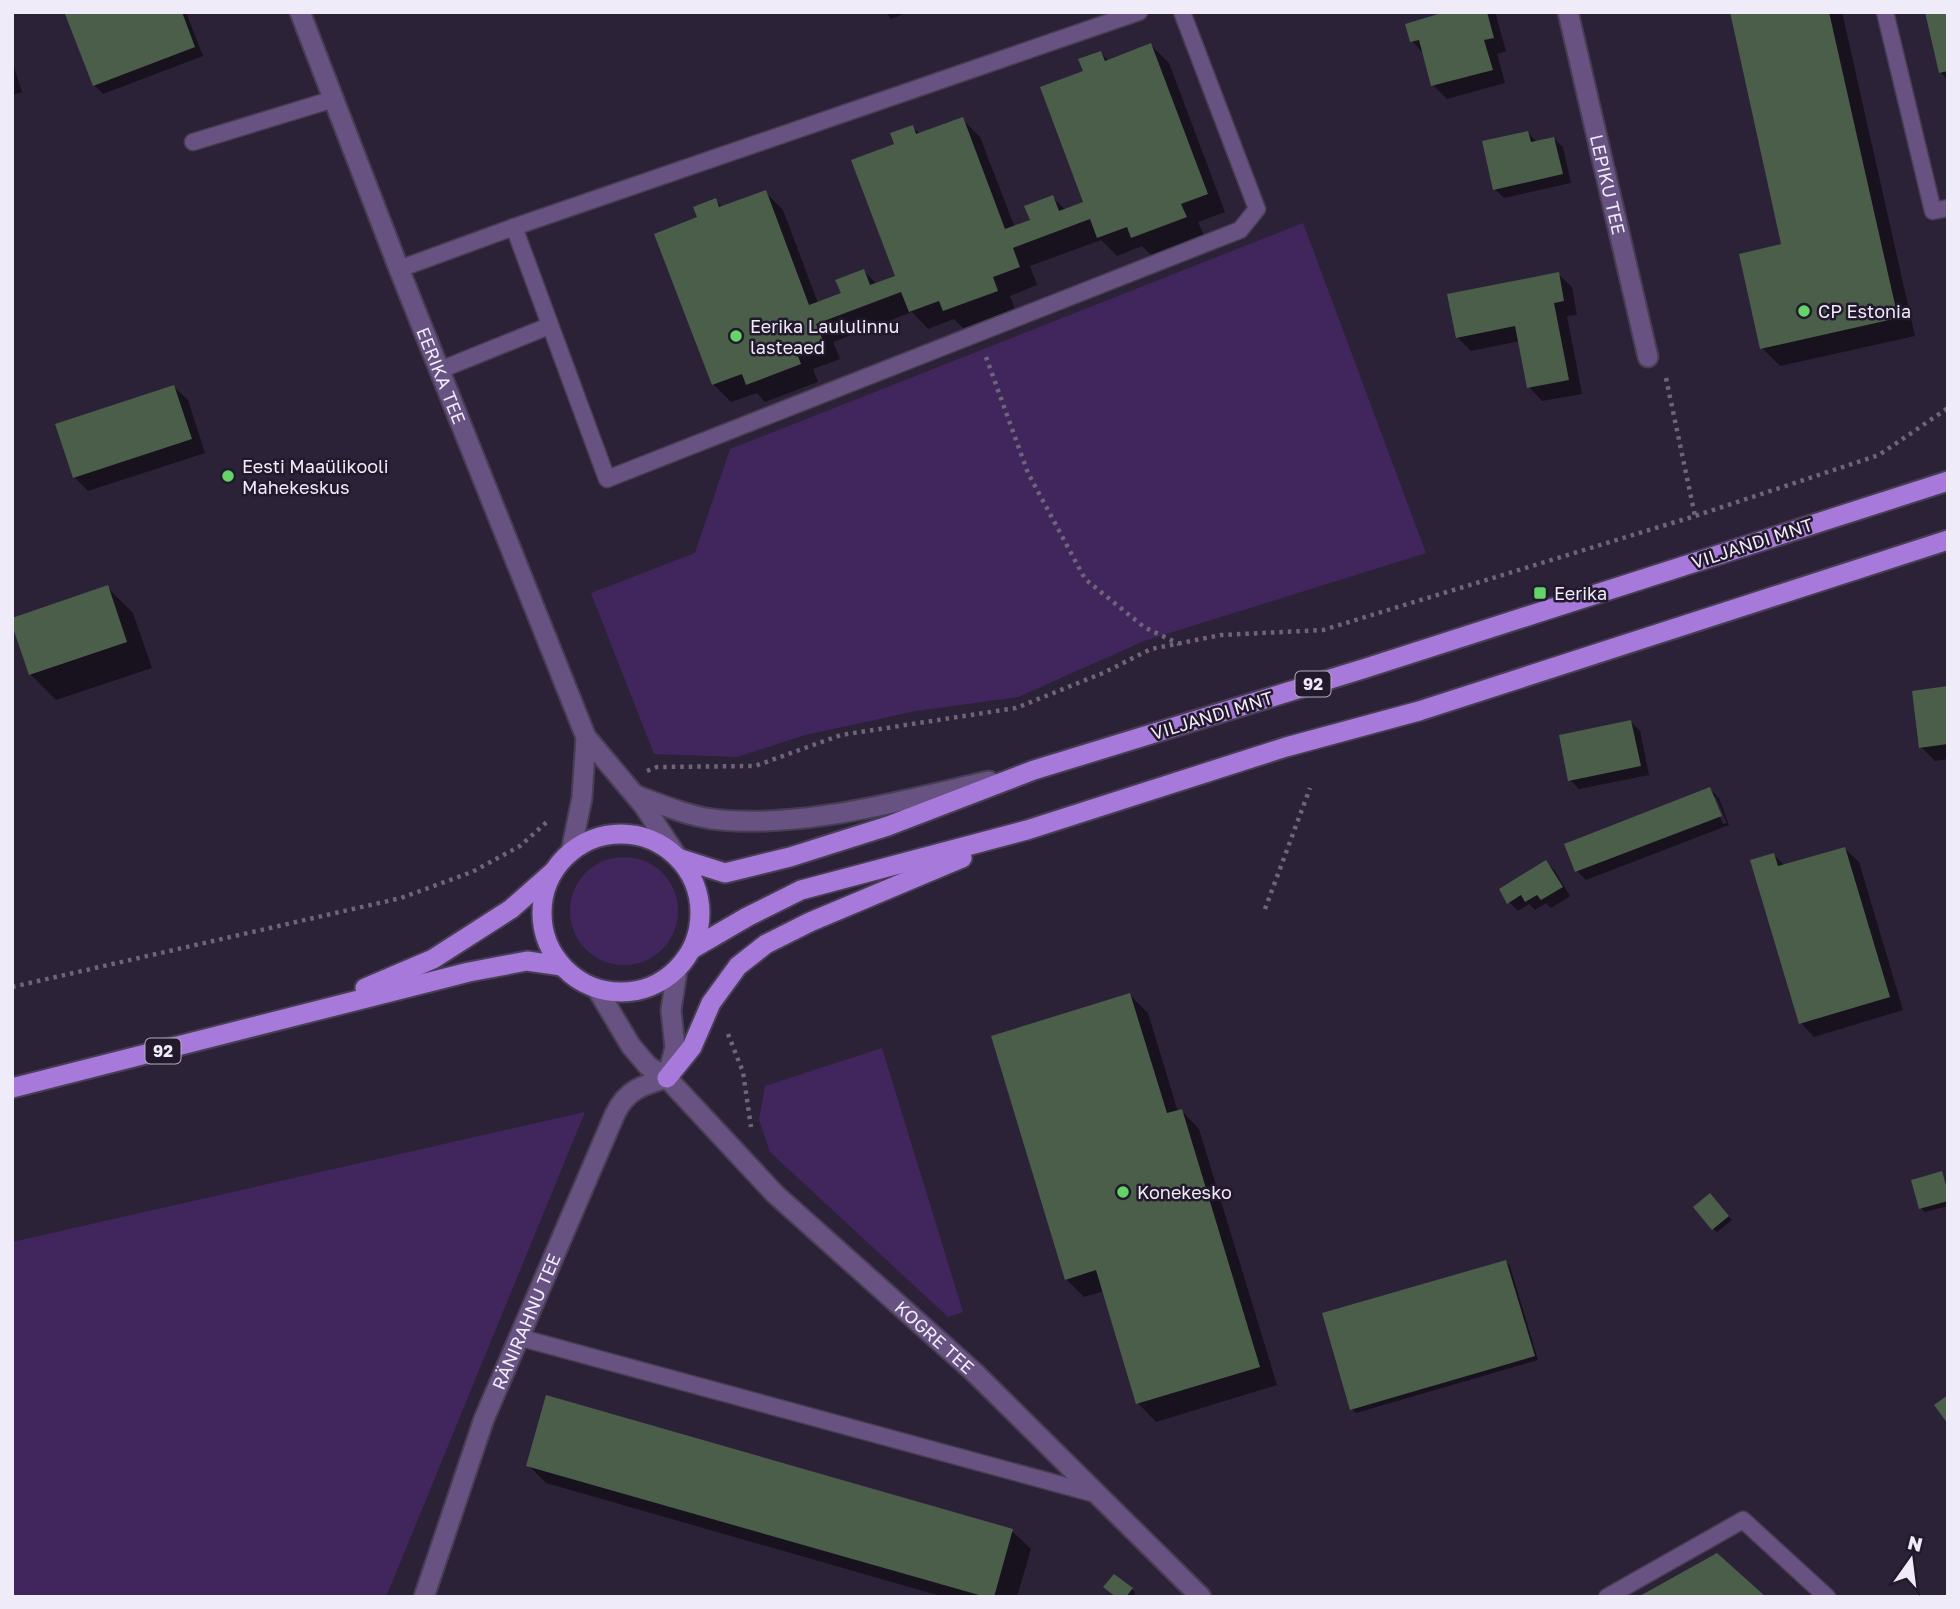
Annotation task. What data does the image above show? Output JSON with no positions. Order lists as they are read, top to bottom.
{
  "streets": {
    "main road": ["VILJANDI MNT", "92"],
    "street": [
      "LEPIKU TEE",
      "EERIKA TEE",
      "RÄNIRAHNU TEE",
      "KOGRE TEE"
    ]
  },
  "crossings": [
    ["EERIKA TEE", "VILJANDI MNT"],
    ["EERIKA TEE", "92"],
    ["EERIKA TEE", "KOGRE TEE"],
    ["VILJANDI MNT", "92"],
    ["VILJANDI MNT", "KOGRE TEE"],
    ["92", "KOGRE TEE"],
    ["RÄNIRAHNU TEE", "KOGRE TEE"]
  ],
  "places": {
    "other": [
      "CP Estonia",
      "Eerika Laululinnu lasteaed",
      "Eesti Maaülikooli Mahekeskus",
      "Konekesko"
    ],
    "transit": ["Eerika"]
  },
  "north": "top"
}
